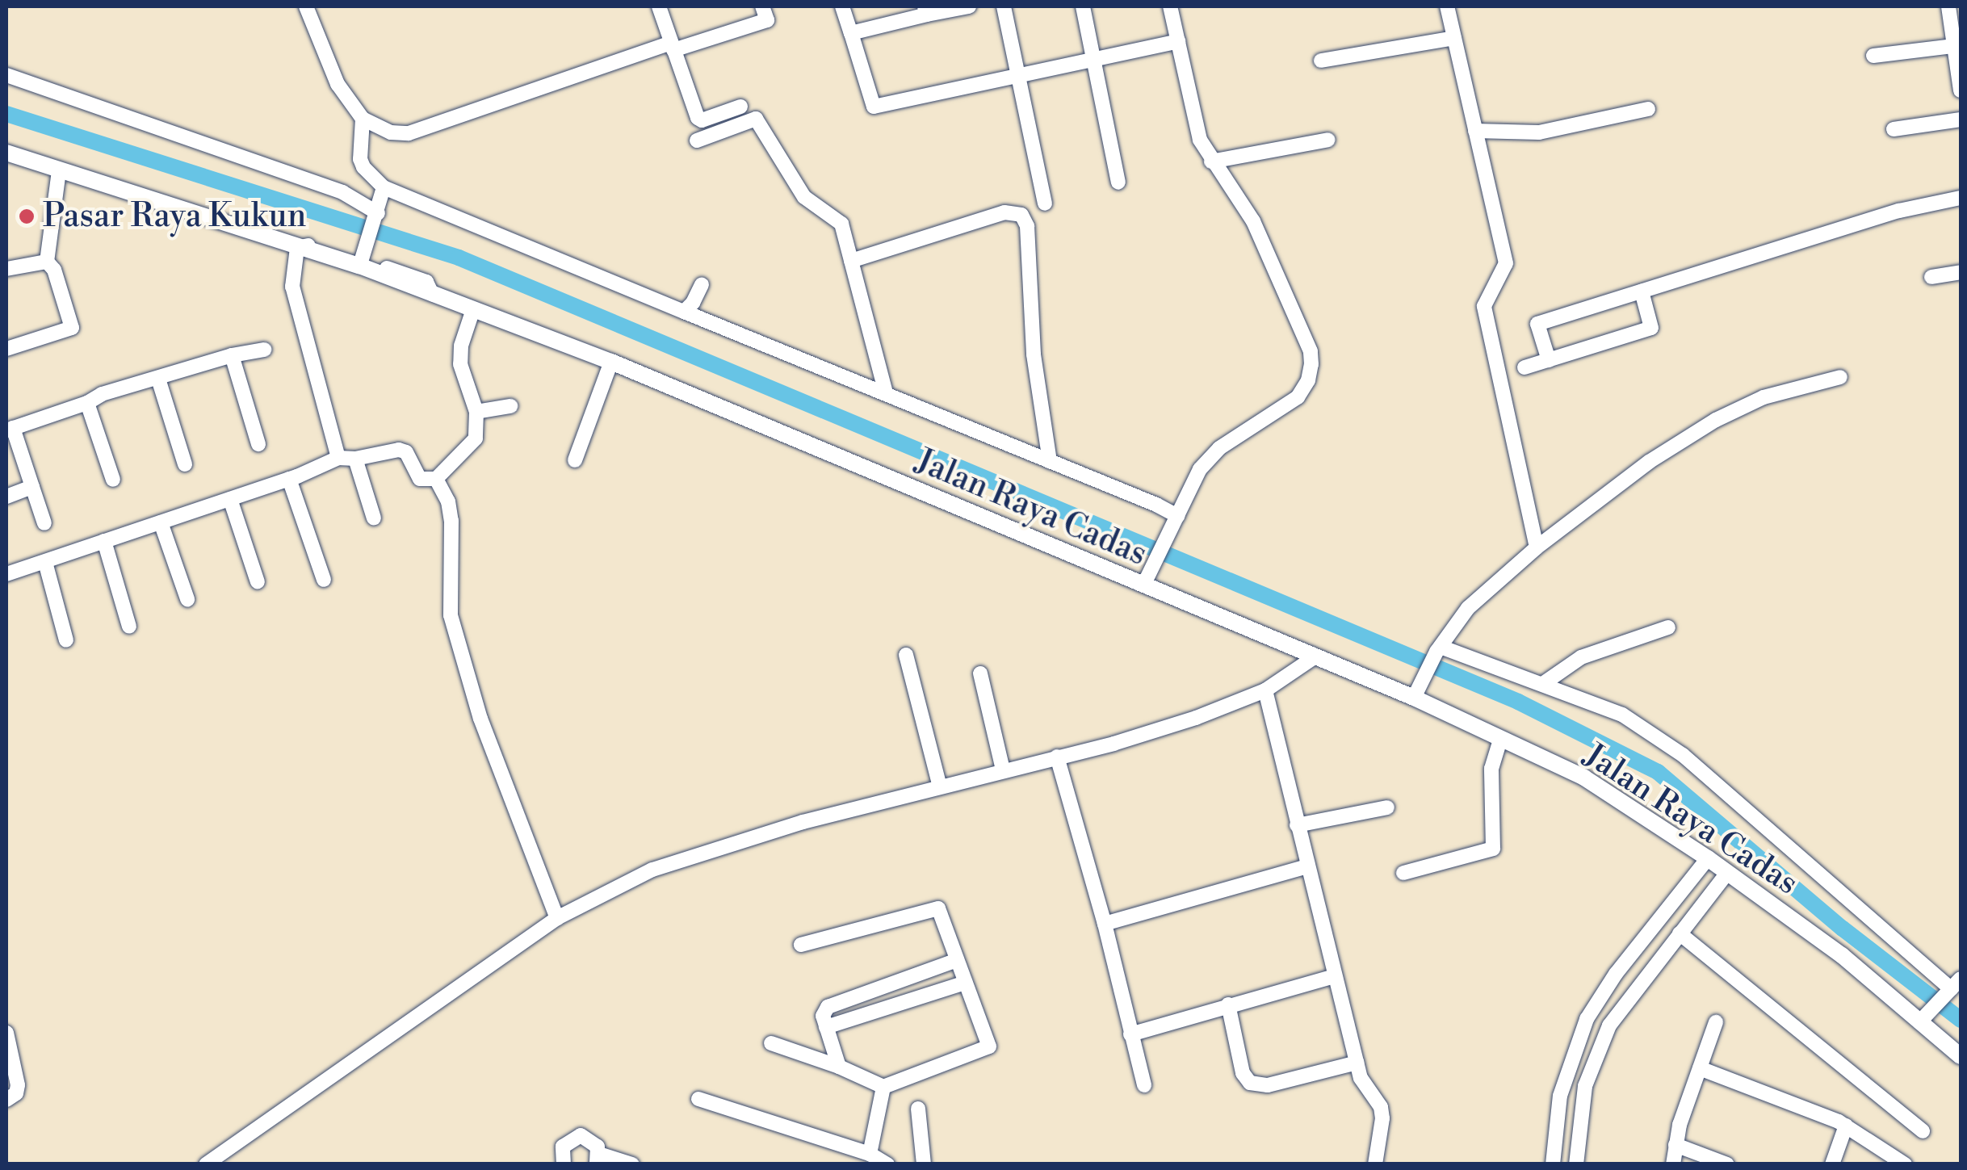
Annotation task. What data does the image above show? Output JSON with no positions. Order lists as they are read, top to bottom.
{
  "streets": {
    "street": ["Jalan Raya Cadas"]
  },
  "places": ["Pasar Raya Kukun"]
}
